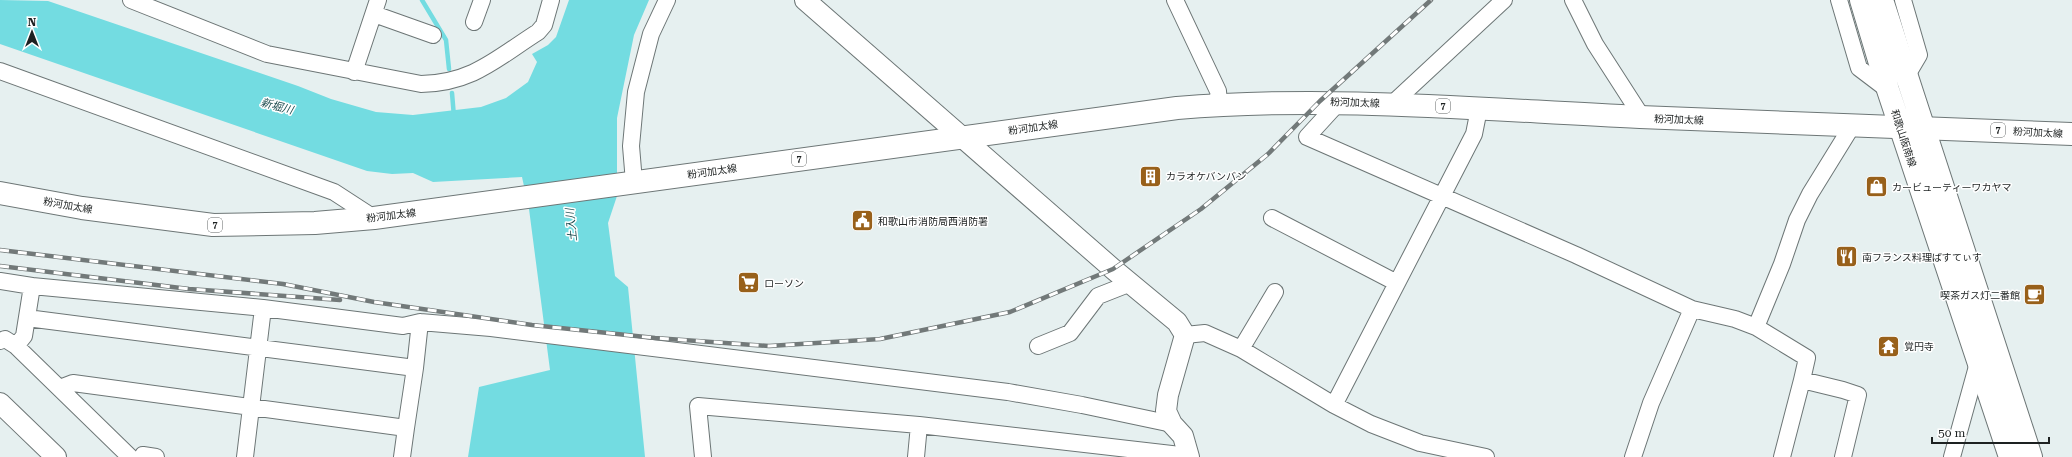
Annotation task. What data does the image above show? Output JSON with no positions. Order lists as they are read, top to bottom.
{
  "streets": {
    "main road": ["粉河加太線", "7", "和歌山阪南線"]
  },
  "crossings": [
    ["粉河加太線", "和歌山阪南線"]
  ],
  "water": ["新堀川", "土入川"],
  "places": {
    "building": ["カラオケバンバン"],
    "shop": ["カービューティーワカヤマ"],
    "public building": ["和歌山市消防局西消防署"],
    "restaurant": ["南フランス料理ぱすてぃす"],
    "supermarket": ["ローソン"],
    "cafe": ["喫茶ガス灯二番館"],
    "temple": ["覚円寺"]
  },
  "scale_bar": "50 m",
  "north": "top"
}
